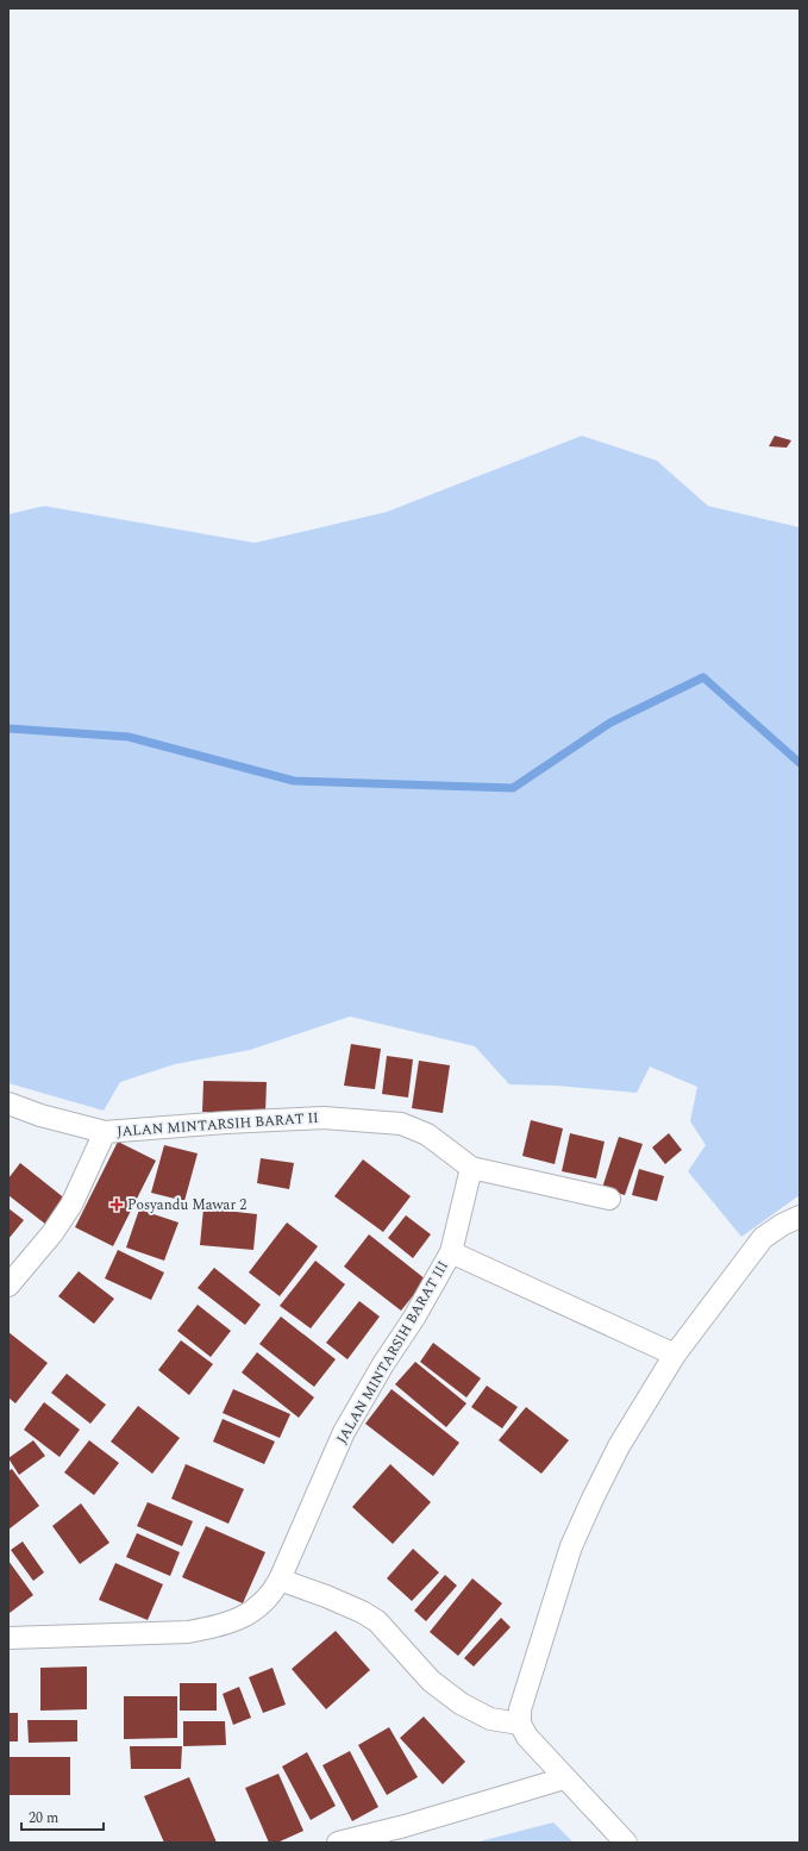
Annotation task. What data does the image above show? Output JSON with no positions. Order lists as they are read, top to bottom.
{
  "streets": {
    "street": ["JALAN MINTARSIH BARAT II", "JALAN MINTARSIH BARAT III"]
  },
  "crossings": [
    ["JALAN MINTARSIH BARAT II", "JALAN MINTARSIH BARAT III"]
  ],
  "places": {
    "health": ["Posyandu Mawar 2"]
  },
  "scale_bar": "20 m"
}
